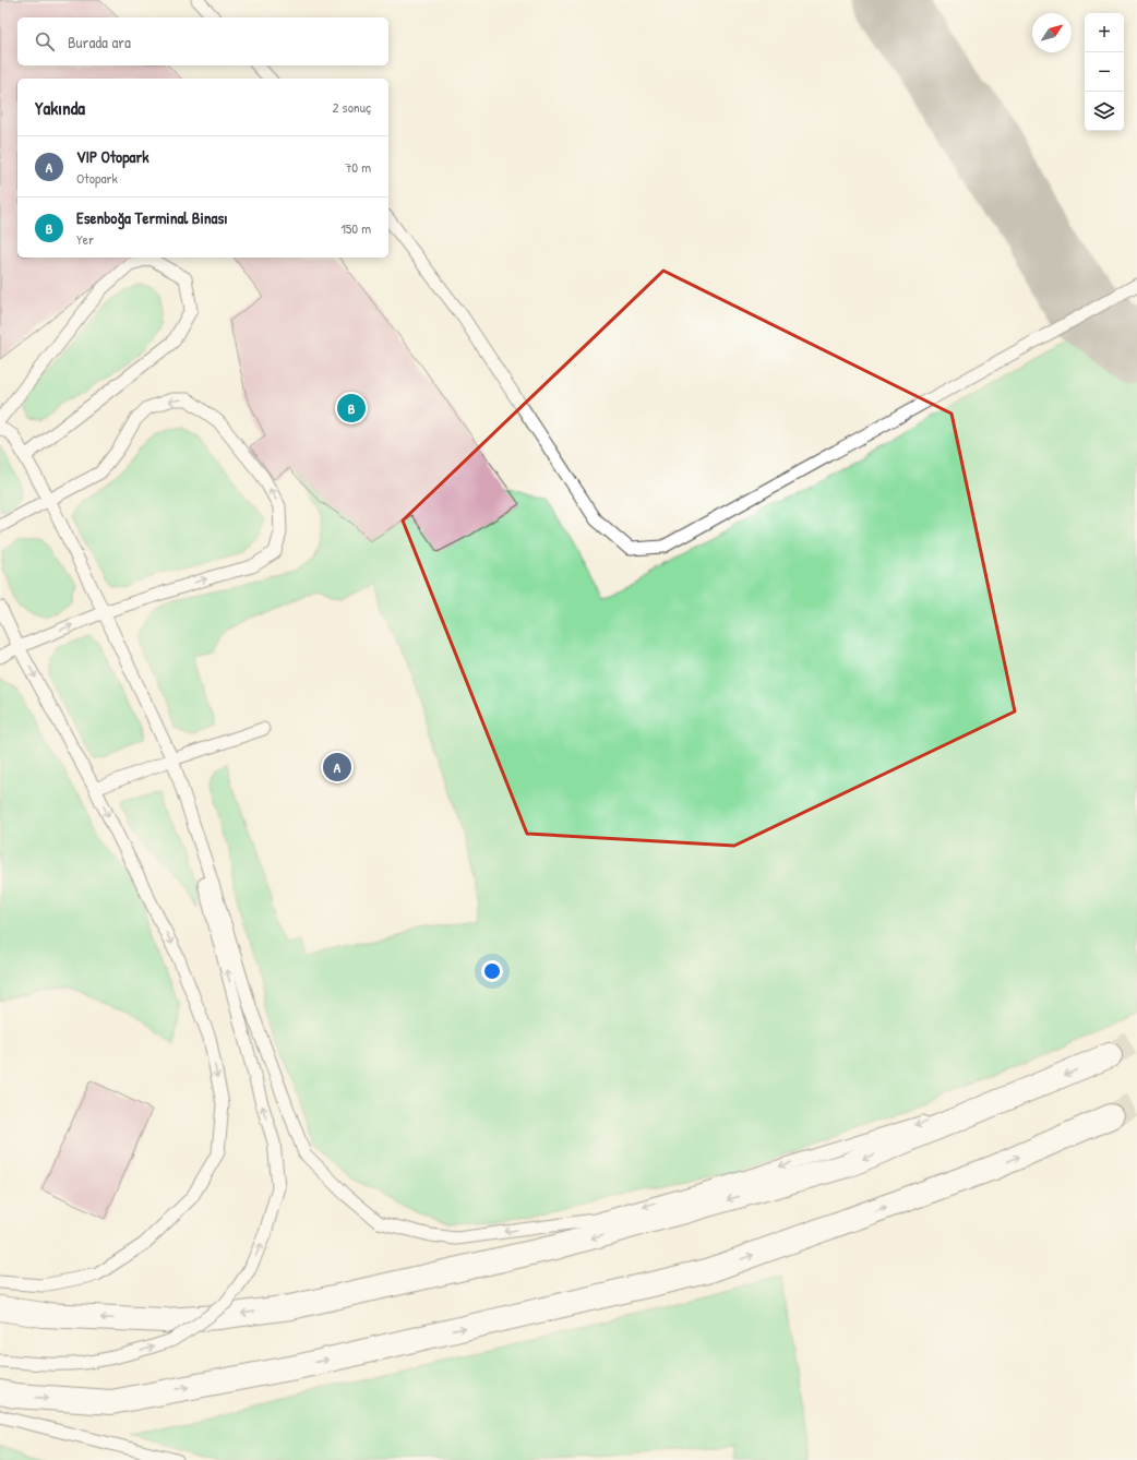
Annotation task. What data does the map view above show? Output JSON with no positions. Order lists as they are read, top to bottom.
{
  "north": "top right",
  "page": {
    "map_buttons": ["+", "−"],
    "search": "Burada ara",
    "heading": ["Yakında", "2 sonuç"],
    "list": [
      {
        "mark": "A",
        "name": "VIP Otopark",
        "note": "Otopark",
        "value": "70 m"
      },
      {
        "mark": "B",
        "name": "Esenboğa Terminal Binası",
        "note": "Yer",
        "value": "150 m"
      }
    ],
    "pins": ["B", "A"]
  }
}
